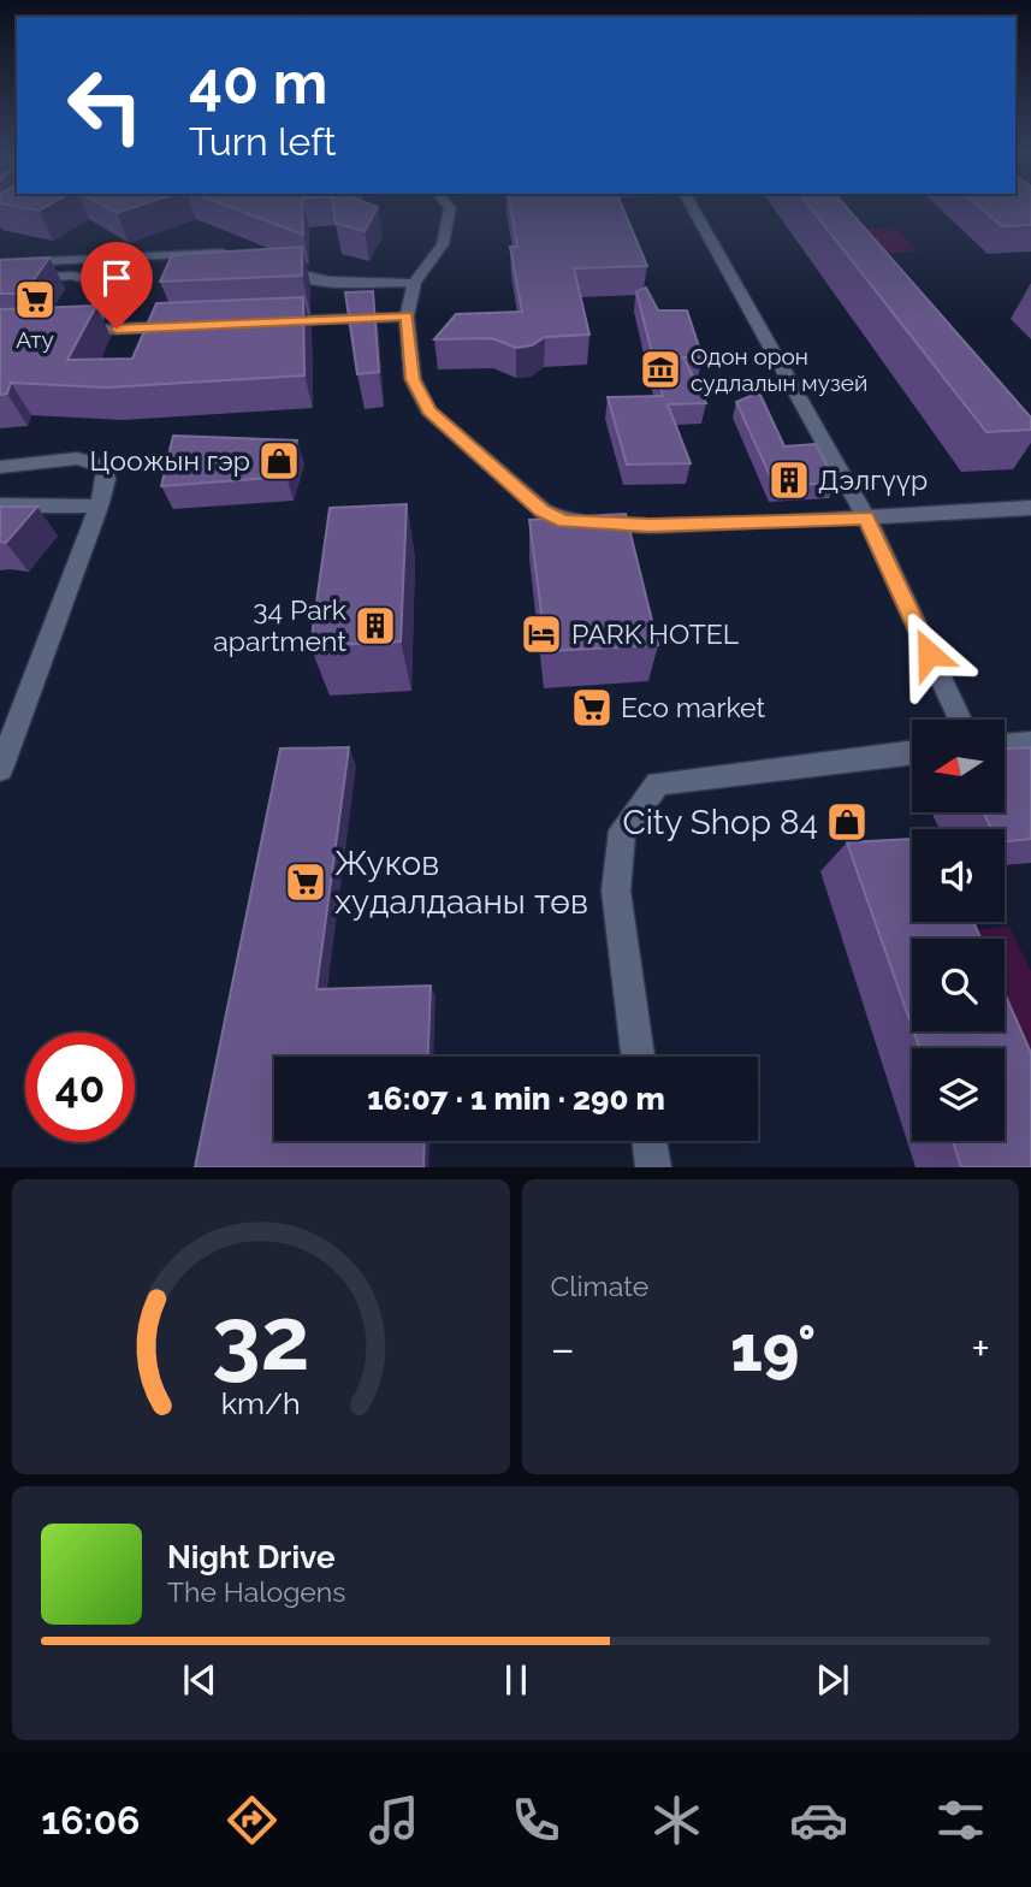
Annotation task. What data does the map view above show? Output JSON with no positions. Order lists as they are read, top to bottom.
{
  "places": {
    "supermarket": ["Ату", "Eco market", "Жуков худалдааны төв"],
    "museum": ["Одон орон судлалын музей"],
    "shop": ["Цоожын гэр", "City Shop 84"],
    "building": ["Дэлгүүр", "34 Park apartment"],
    "hotel": ["PARK HOTEL"]
  },
  "north": "left",
  "page": {
    "turn": ["40 m", "Turn left"],
    "limit": "40",
    "trip": "16:07 · 1 min · 290 m",
    "tile": "Climate",
    "heat": ["−", "19°", "+"],
    "song": ["Night Drive", "The Halogens"],
    "tabs": "16:06",
    "gauge": ["32", "km/h"]
  }
}
